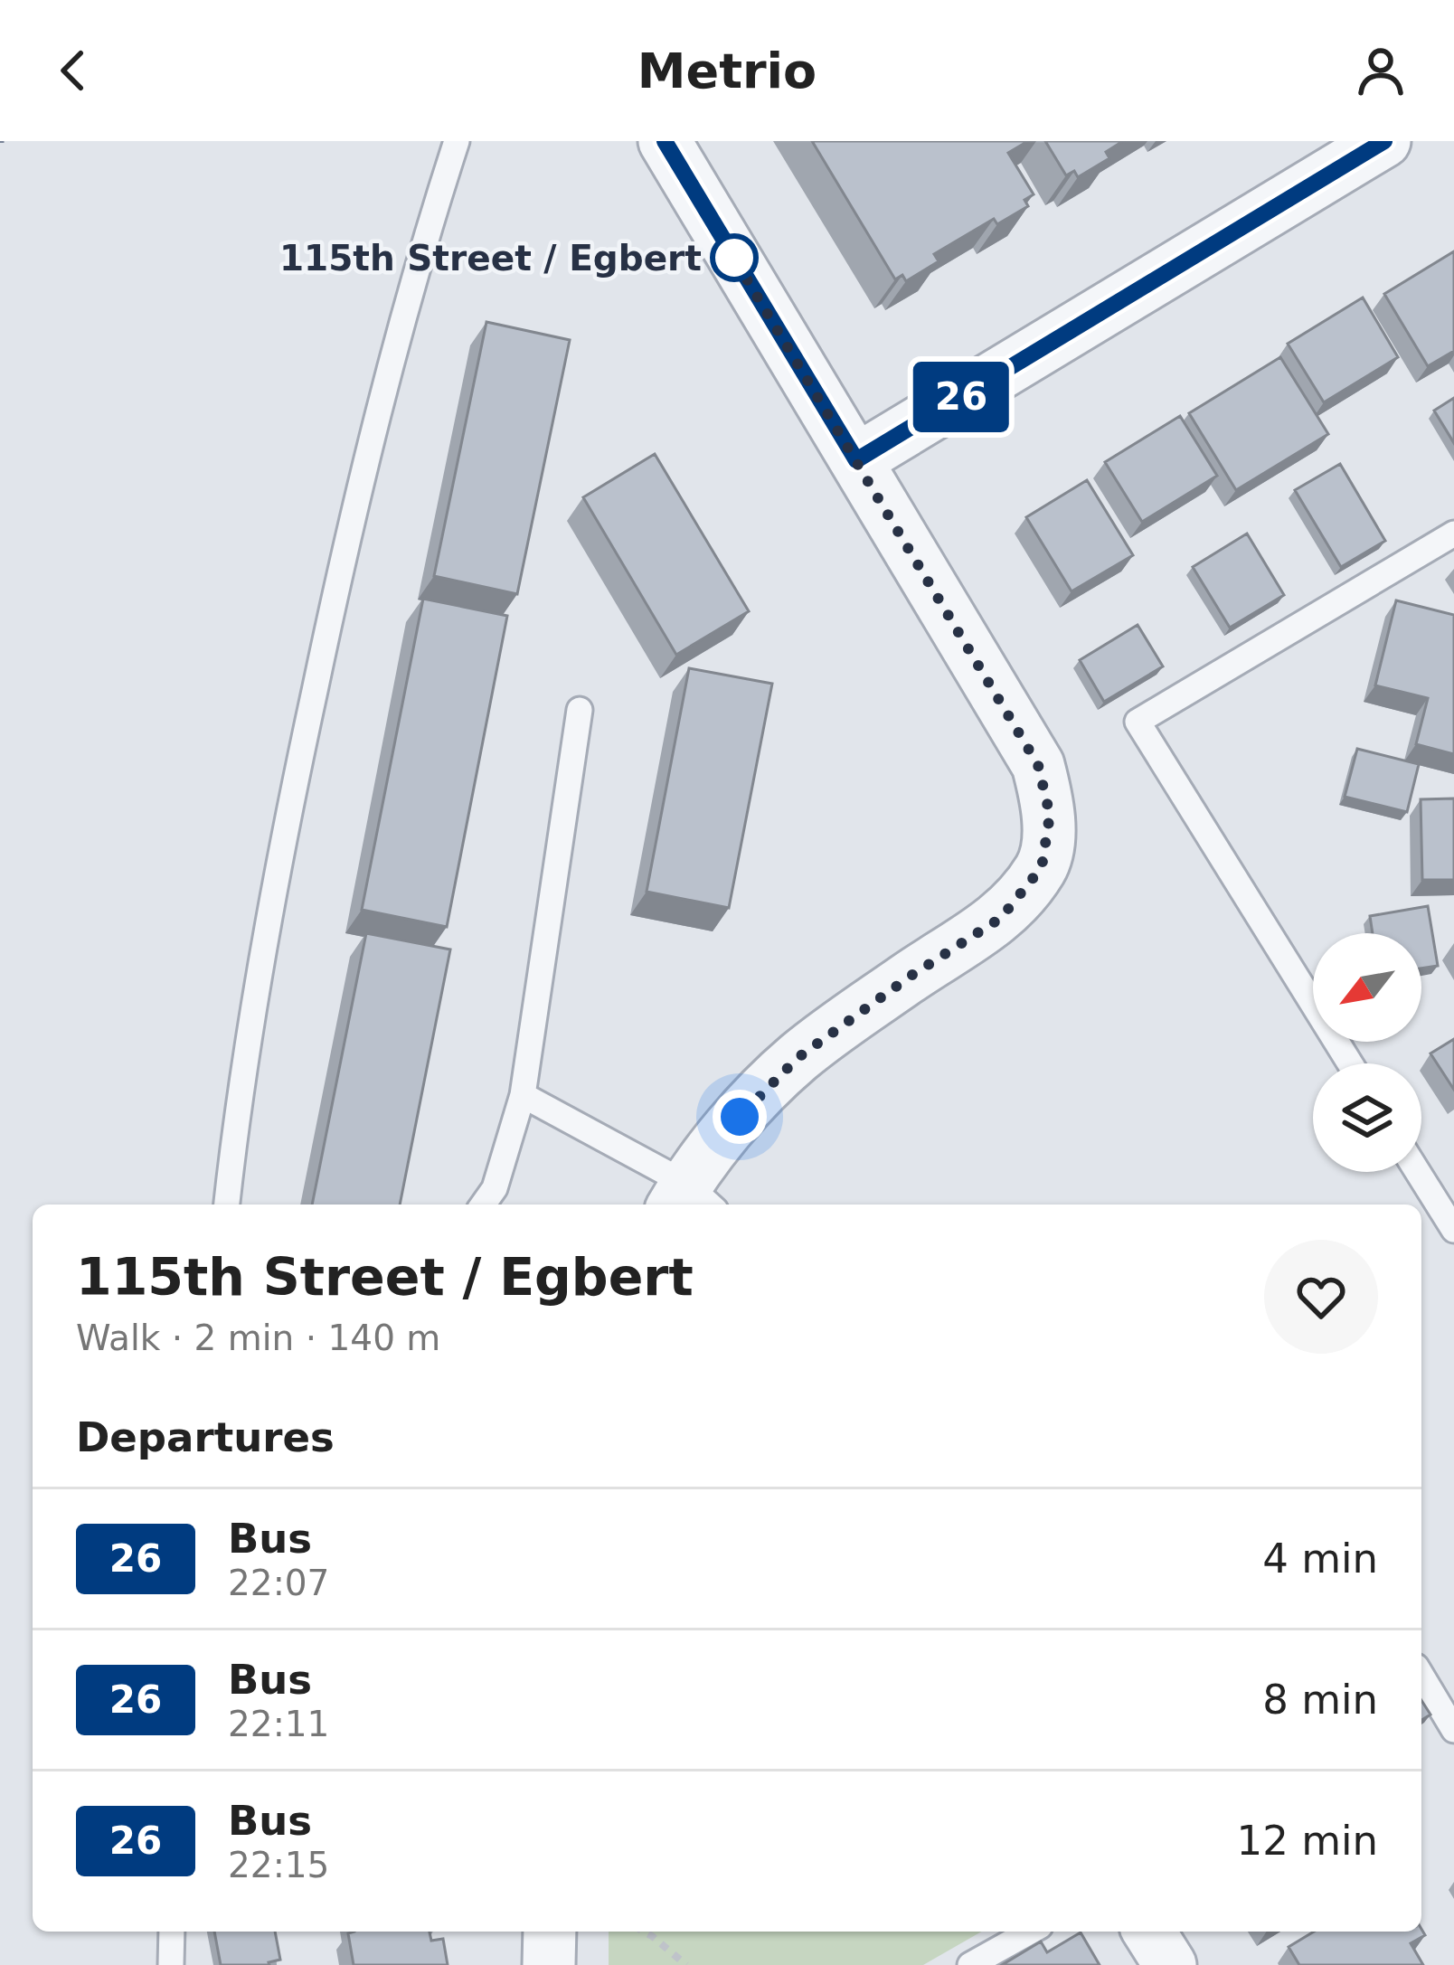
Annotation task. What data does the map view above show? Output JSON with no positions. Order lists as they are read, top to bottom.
{
  "places": ["115th Street / Egbert"],
  "lines": ["bus line 26"],
  "north": "bottom left",
  "page": {
    "header": "Metrio",
    "on_map": "26",
    "heading": [
      ["115th Street / Egbert", "Walk · 2 min · 140 m"],
      "Departures"
    ],
    "list": [
      {
        "mark": "26",
        "name": "Bus",
        "note": "22:07",
        "value": "4 min"
      },
      {
        "mark": "26",
        "name": "Bus",
        "note": "22:11",
        "value": "8 min"
      },
      {
        "mark": "26",
        "name": "Bus",
        "note": "22:15",
        "value": "12 min"
      }
    ]
  }
}
